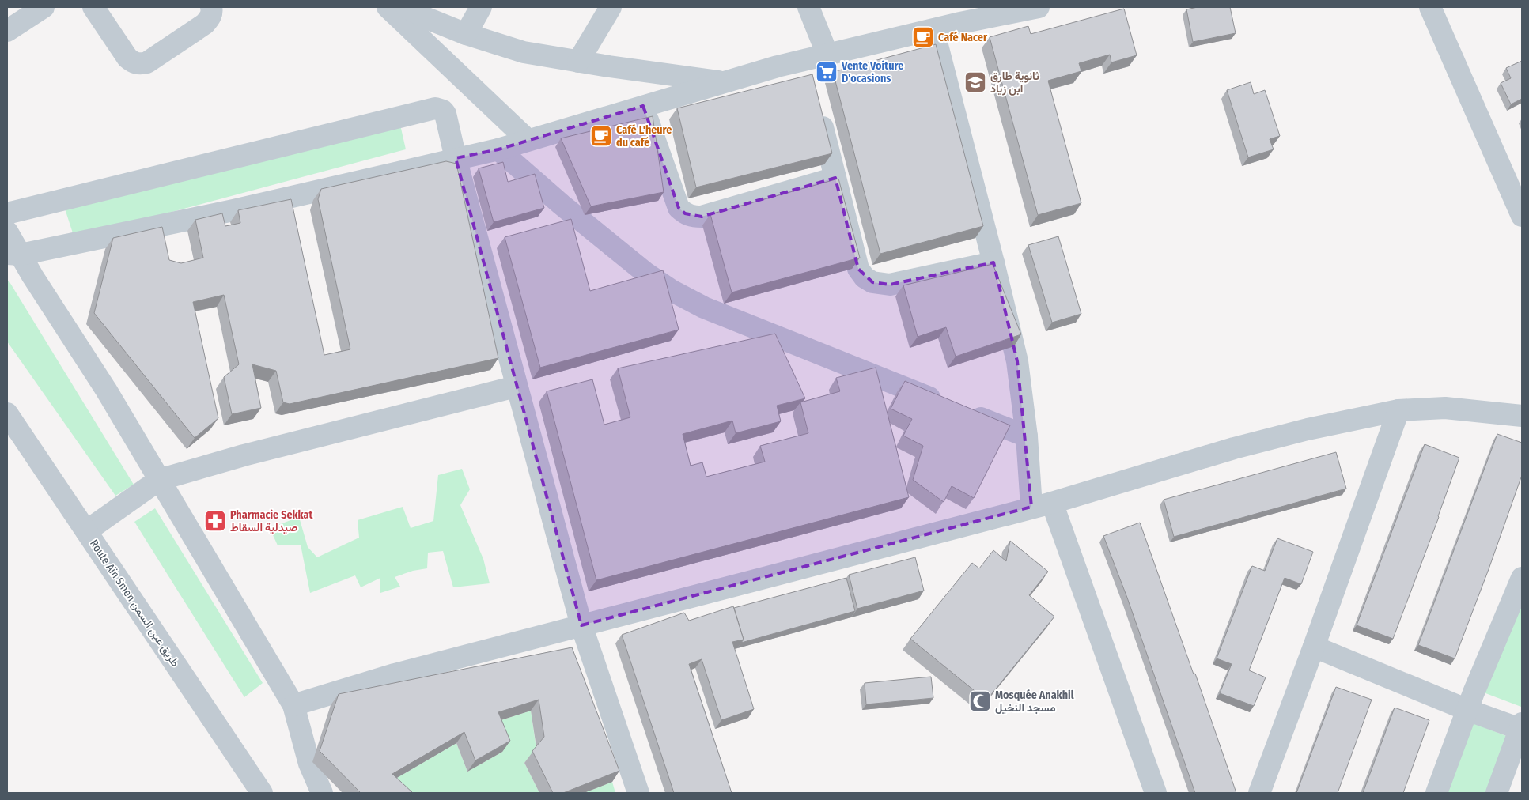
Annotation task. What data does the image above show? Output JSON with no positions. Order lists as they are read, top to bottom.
{
  "streets": {
    "street": ["Route Aïn Smen طريق عين السمن"]
  },
  "places": {
    "cafe": ["Café Nacer", "Café L'heure du café"],
    "supermarket": ["Vente Voiture D'ocasions"],
    "school or university": ["ثانوية طارق ابن زياد"],
    "pharmacy": ["Pharmacie Sekkat صيدلية السقاط"],
    "mosque": ["Mosquée Anakhil مسجد النخيل"]
  }
}
